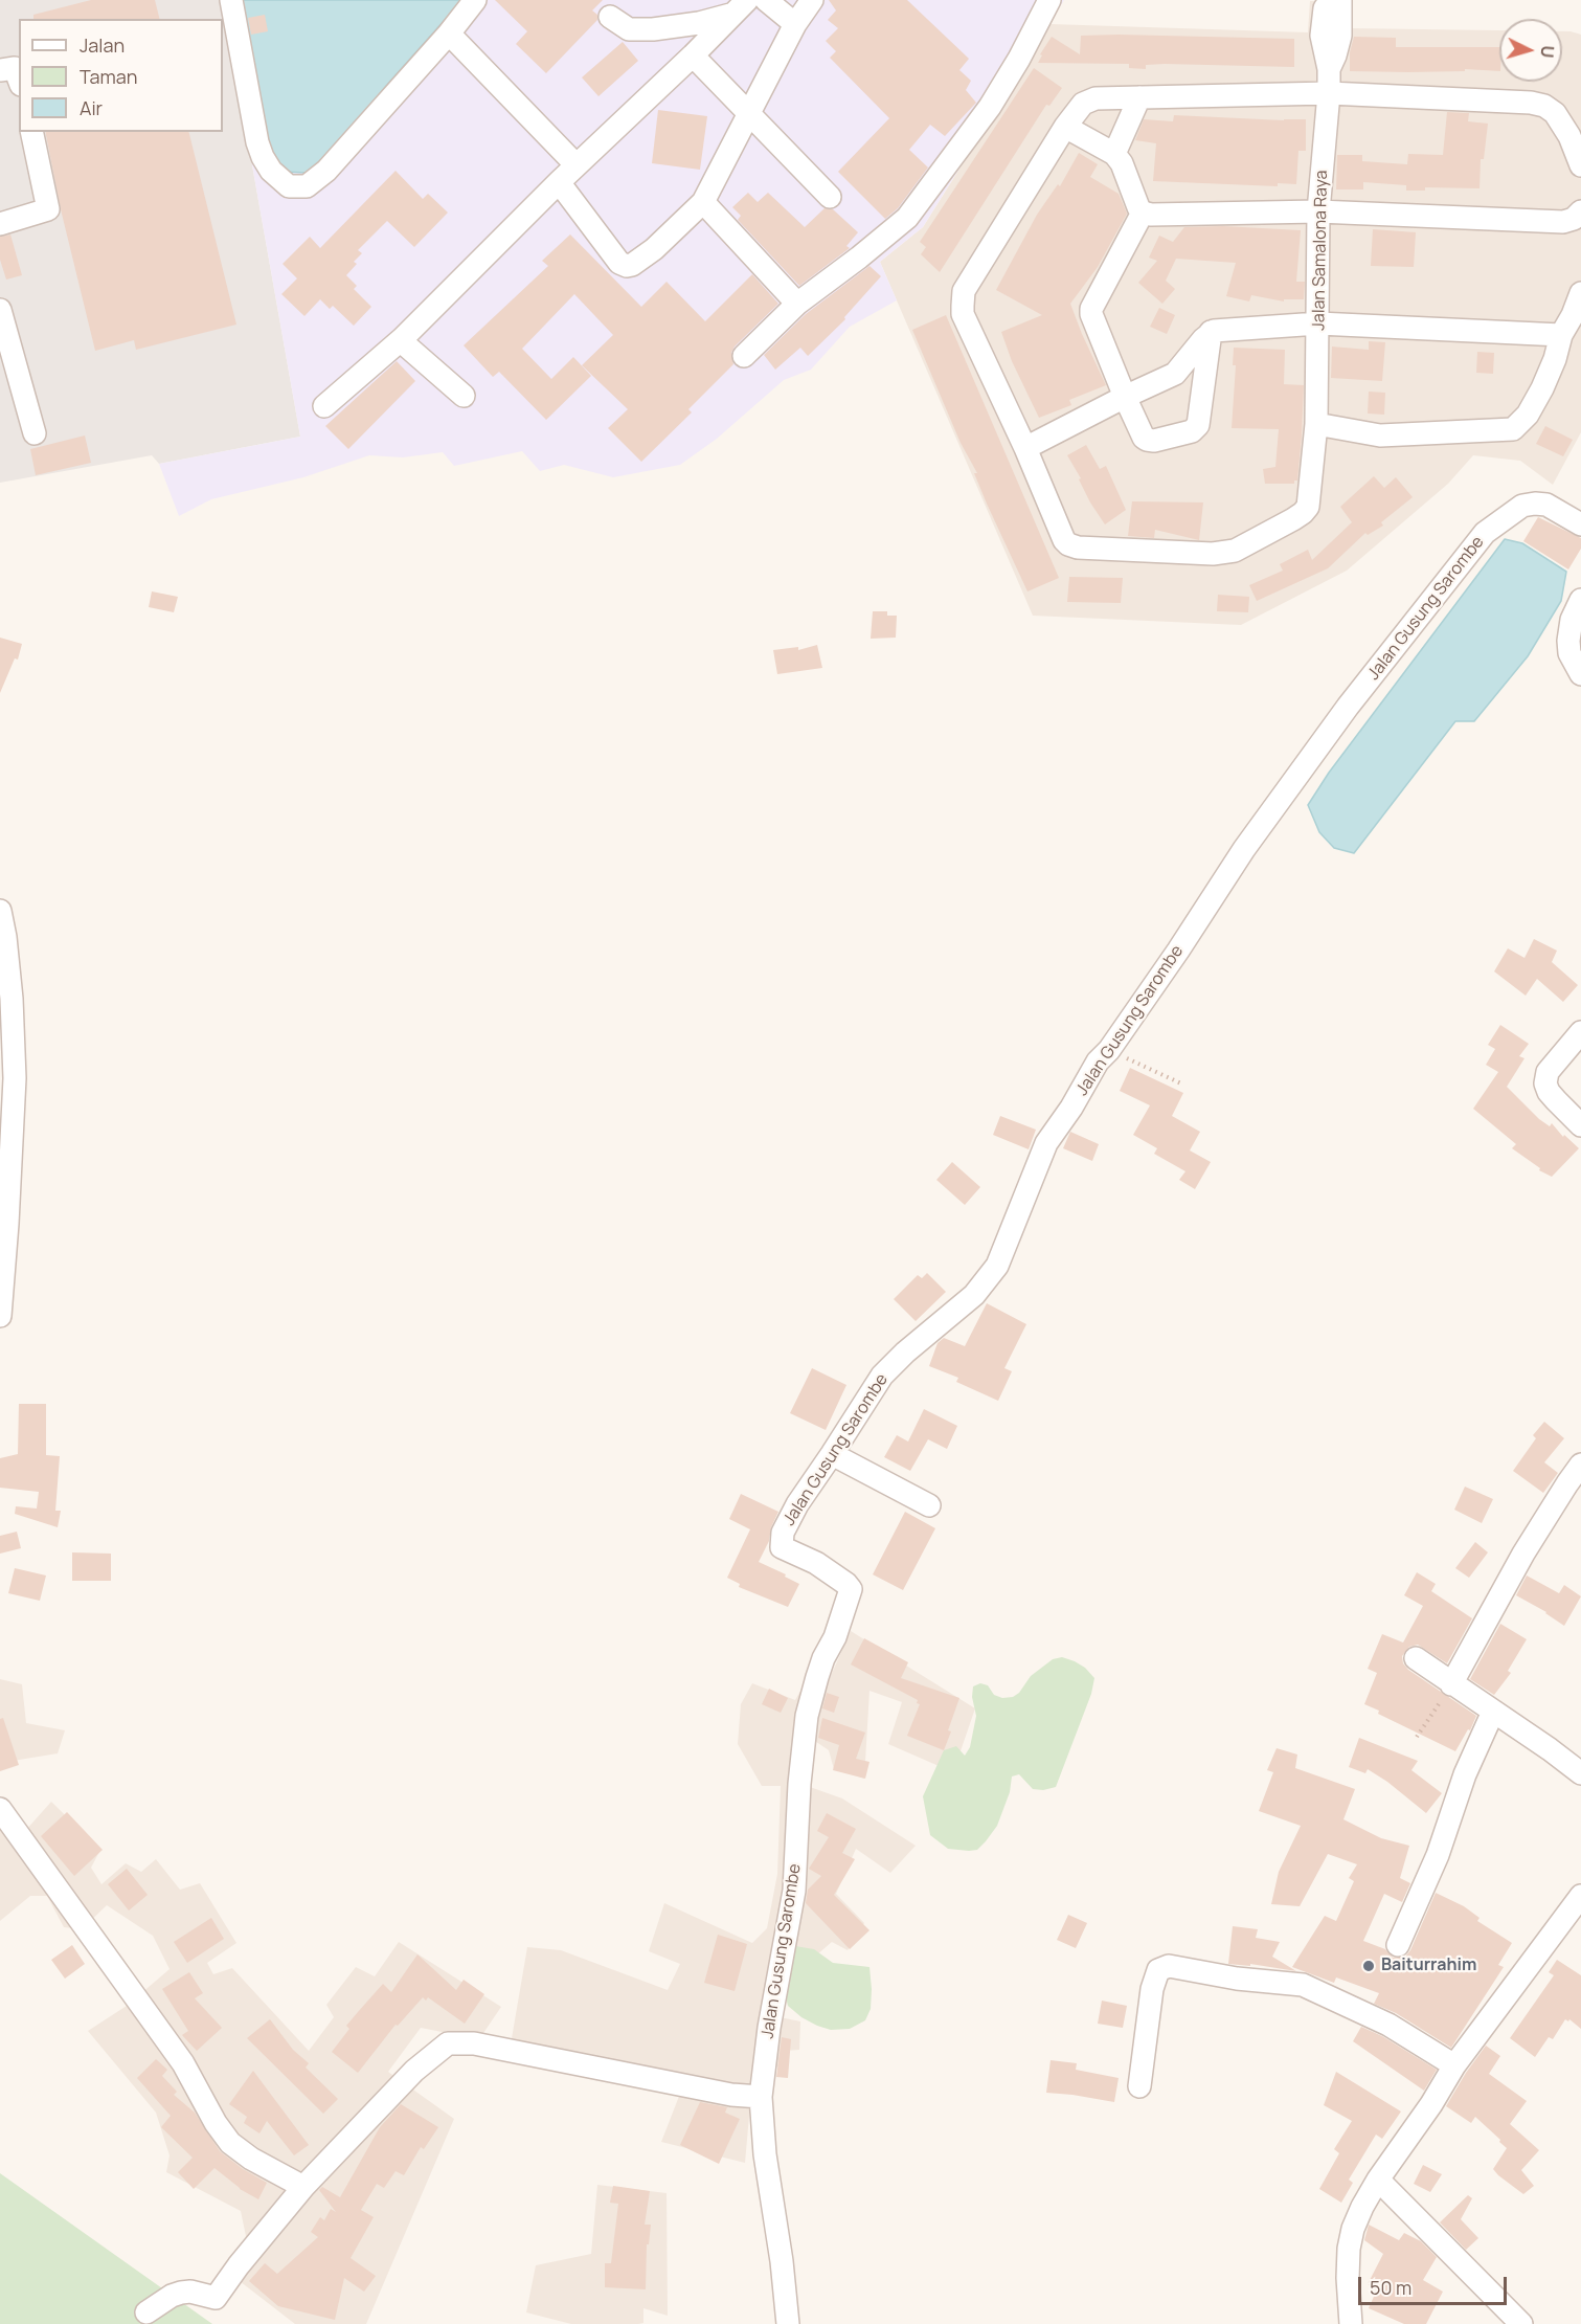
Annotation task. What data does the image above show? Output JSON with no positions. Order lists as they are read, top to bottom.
{
  "streets": {
    "street": ["Jalan Samalona Raya", "Jalan Gusung Sarombe"]
  },
  "places": ["Baiturrahim"],
  "legend": ["Jalan", "Taman", "Air"],
  "scale_bar": "50 m",
  "north": "right"
}
